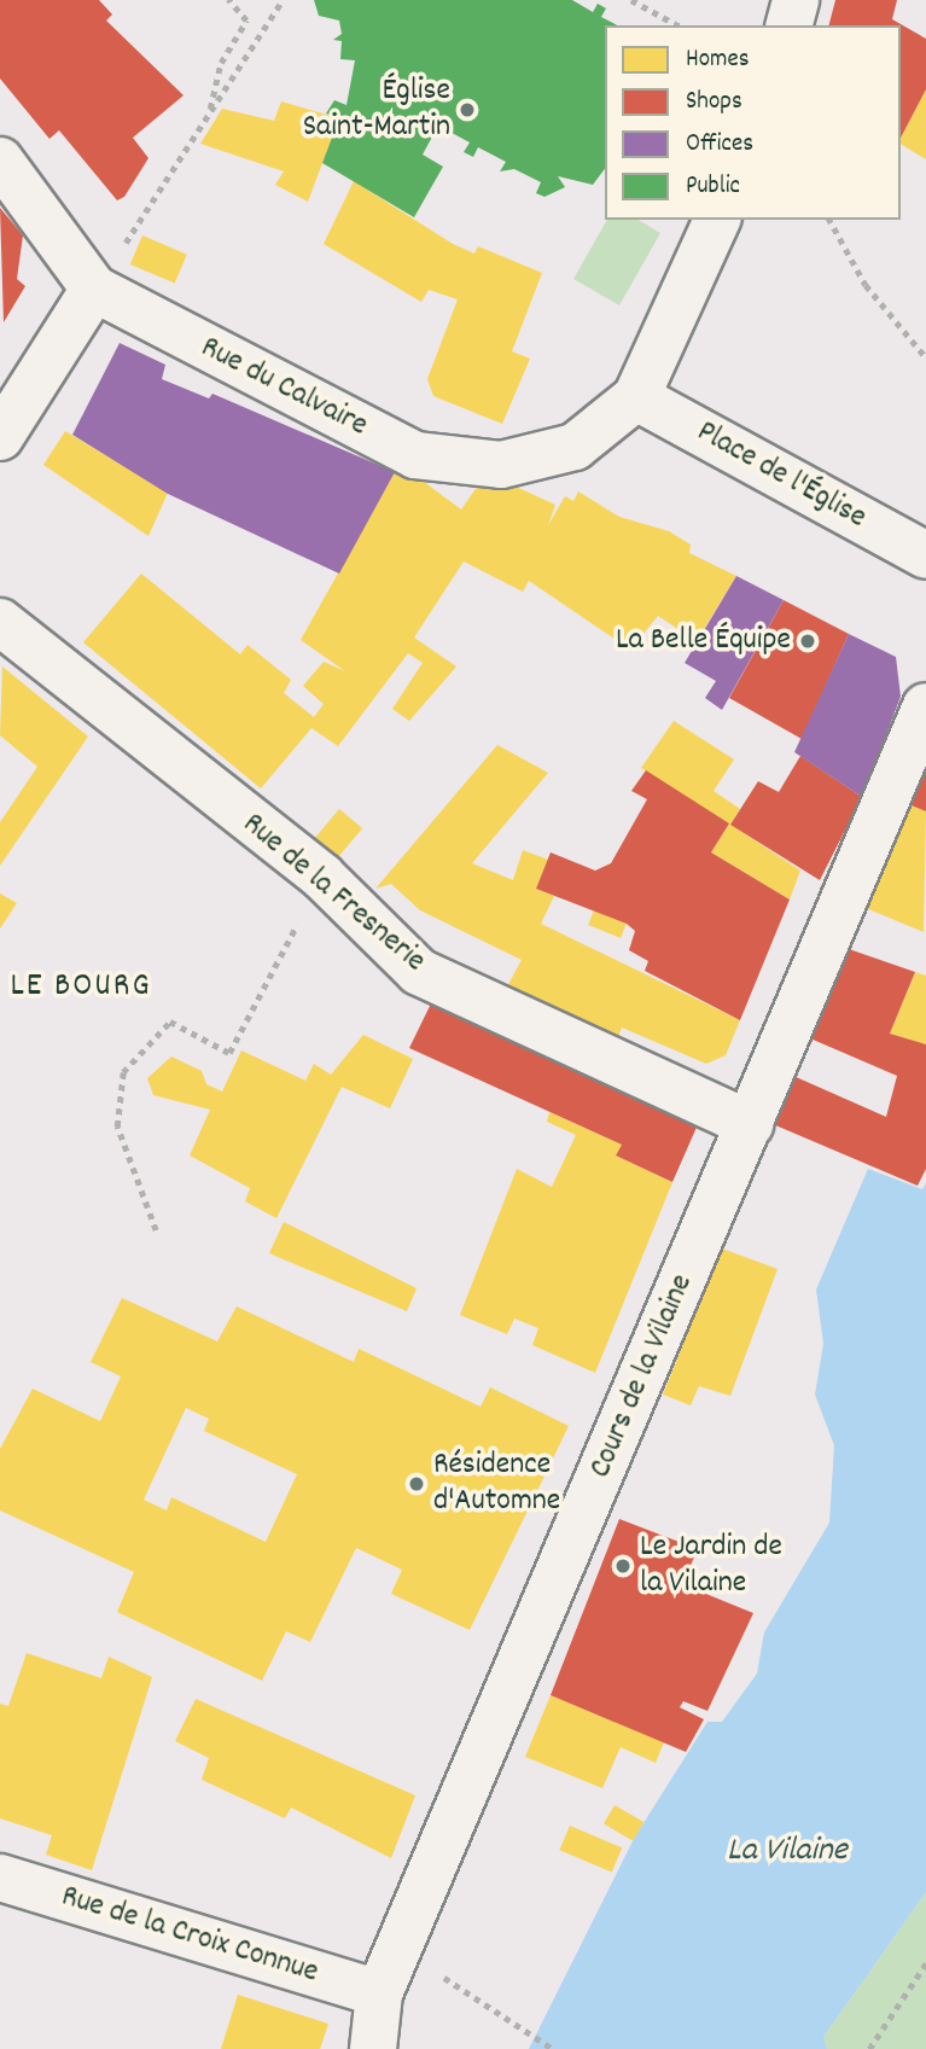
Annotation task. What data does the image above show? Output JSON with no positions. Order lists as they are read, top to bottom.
{
  "streets": {
    "street": [
      "Rue du Calvaire",
      "Place de l'Église",
      "Rue de la Fresnerie",
      "Cours de la Vilaine",
      "Rue de la Croix Connue"
    ]
  },
  "crossings": [
    ["Rue du Calvaire", "Place de l'Église"],
    ["Rue de la Fresnerie", "Cours de la Vilaine"],
    ["Cours de la Vilaine", "Rue de la Croix Connue"]
  ],
  "districts": ["LE BOURG"],
  "water": ["La Vilaine"],
  "places": [
    "Église Saint-Martin",
    "La Belle Équipe",
    "Résidence d'Automne",
    "Le Jardin de la Vilaine"
  ],
  "legend": [
    "Homes",
    "Shops",
    "Offices",
    "Public"
  ]
}
